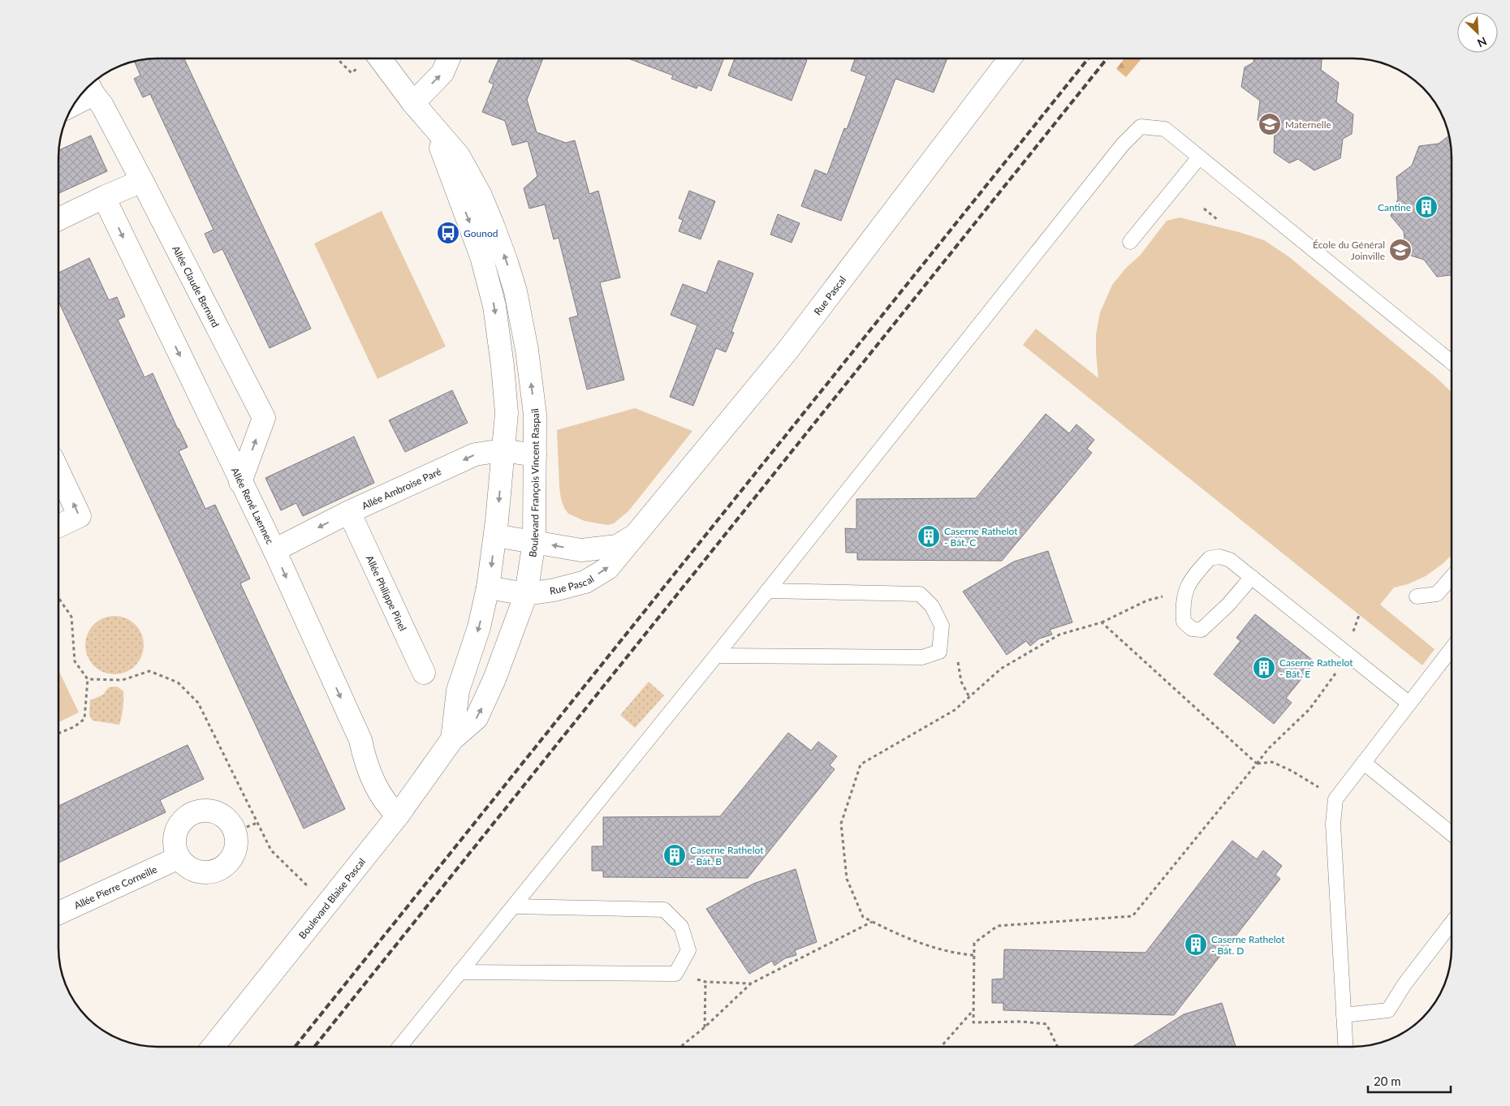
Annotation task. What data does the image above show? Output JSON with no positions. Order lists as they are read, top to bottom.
{
  "streets": {
    "street": [
      "Allée Claude Bernard",
      "Rue Pascal",
      "Boulevard François Vincent Raspail",
      "Allée Ambroise Paré",
      "Allée René Laennec",
      "Allée Philippe Pinel",
      "Allée Pierre Corneille",
      "Boulevard Blaise Pascal"
    ]
  },
  "crossings": [
    ["Allée Claude Bernard", "Allée René Laennec"],
    ["Rue Pascal", "Boulevard François Vincent Raspail"],
    ["Rue Pascal", "Boulevard Blaise Pascal"],
    ["Boulevard François Vincent Raspail", "Allée Ambroise Paré"],
    ["Boulevard François Vincent Raspail", "Boulevard Blaise Pascal"],
    ["Allée Ambroise Paré", "Allée René Laennec"],
    ["Allée Ambroise Paré", "Allée Philippe Pinel"],
    ["Allée René Laennec", "Boulevard Blaise Pascal"]
  ],
  "one_way": ["Allée Claude Bernard", "Allée Ambroise Paré", "Allée René Laennec"],
  "places": {
    "school or university": ["Maternelle", "École du Général Joinville"],
    "building": [
      "Cantine",
      "Caserne Rathelot - Bât. C",
      "Caserne Rathelot - Bât. E",
      "Caserne Rathelot - Bât. B",
      "Caserne Rathelot - Bât. D"
    ],
    "bus stop": ["Gounod"]
  },
  "scale_bar": "20 m",
  "north": "bottom right"
}
